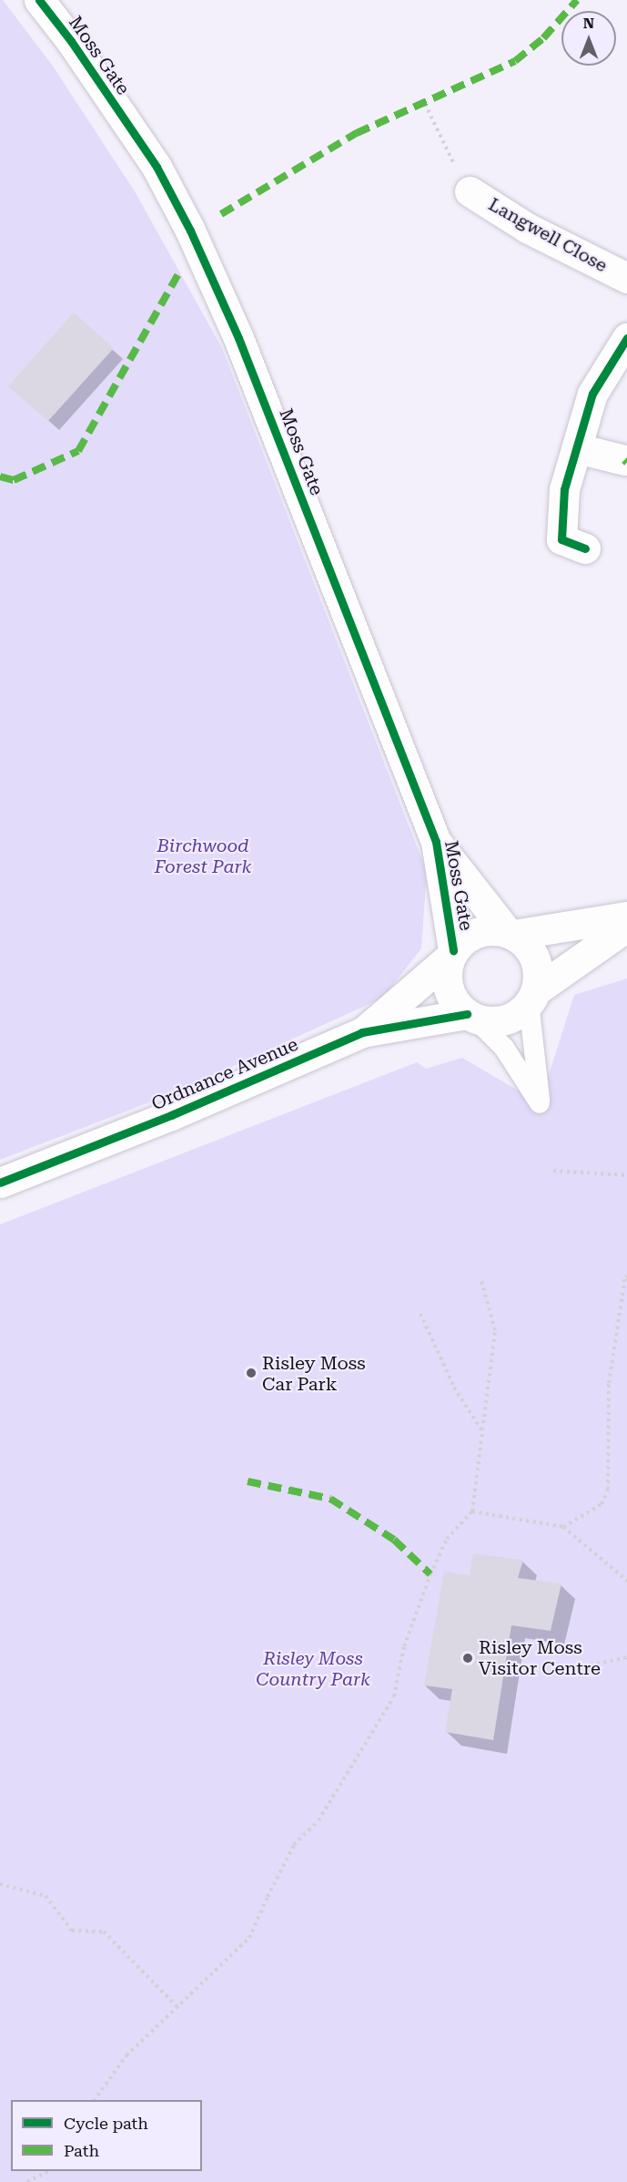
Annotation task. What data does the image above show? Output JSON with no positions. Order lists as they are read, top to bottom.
{
  "streets": {
    "street": ["Moss Gate", "Langwell Close", "Ordnance Avenue"]
  },
  "crossings": [
    ["Moss Gate", "Ordnance Avenue"]
  ],
  "parks": ["Birchwood Forest Park", "Risley Moss Country Park"],
  "places": ["Risley Moss Car Park", "Risley Moss Visitor Centre"],
  "legend": ["Cycle path", "Path"],
  "north": "top"
}
